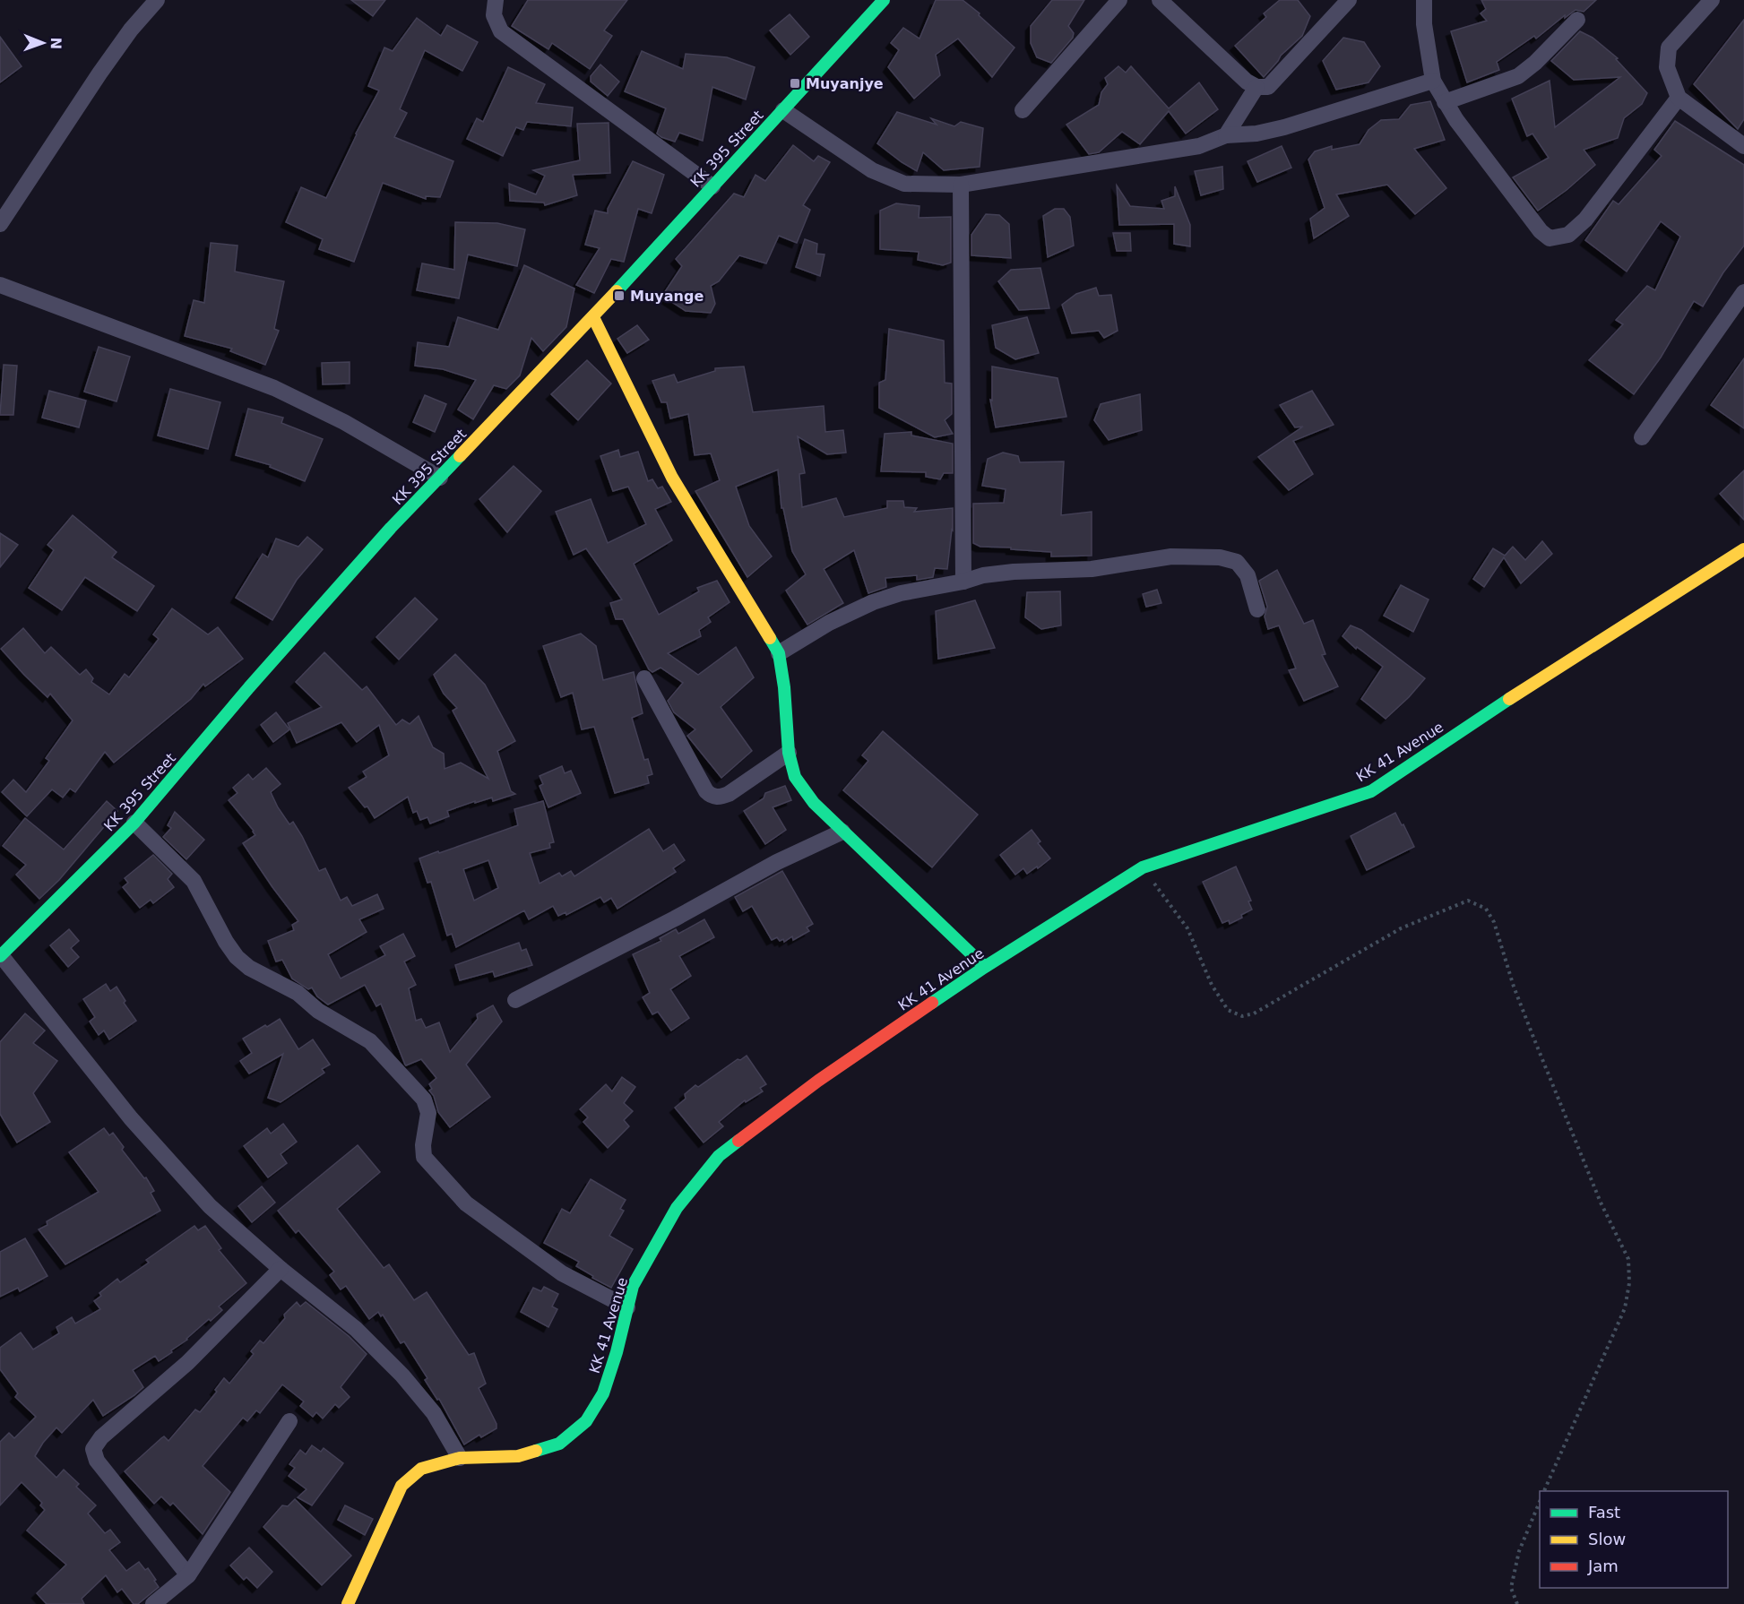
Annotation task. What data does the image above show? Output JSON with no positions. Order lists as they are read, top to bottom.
{
  "streets": {
    "street": ["KK 395 Street", "KK 41 Avenue"]
  },
  "places": {
    "transit": ["Muyanjye", "Muyange"]
  },
  "legend": ["Fast", "Slow", "Jam"],
  "north": "right"
}
